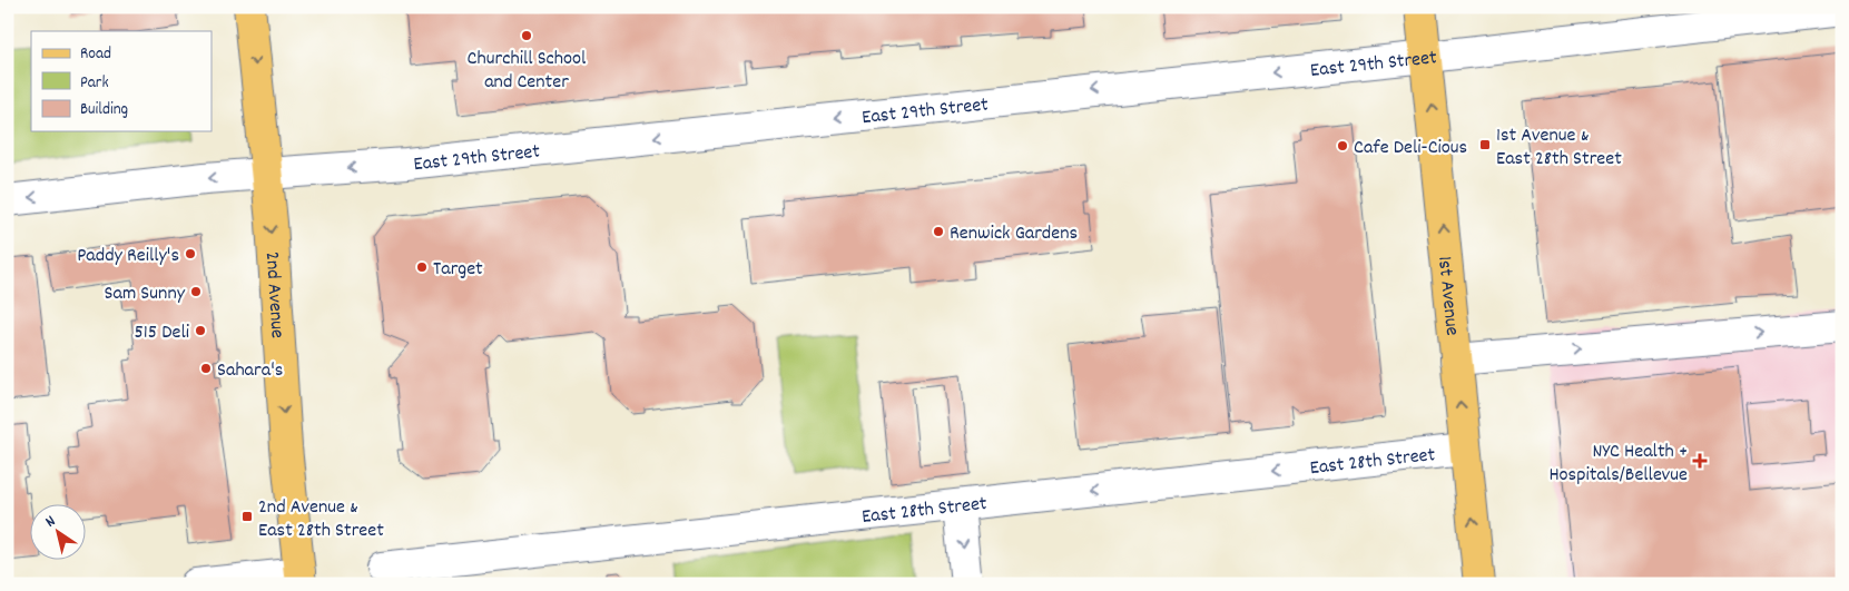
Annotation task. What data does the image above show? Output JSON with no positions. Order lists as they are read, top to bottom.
{
  "streets": {
    "main road": ["2nd Avenue", "1st Avenue"],
    "street": ["East 29th Street", "East 28th Street"]
  },
  "crossings": [
    ["East 29th Street", "2nd Avenue"],
    ["East 29th Street", "1st Avenue"],
    ["1st Avenue", "East 28th Street"]
  ],
  "one_way": [
    "East 29th Street",
    "2nd Avenue",
    "1st Avenue",
    "East 28th Street"
  ],
  "places": {
    "other": [
      "Churchill School and Center",
      "Cafe Deli-Cious",
      "Renwick Gardens",
      "Paddy Reilly's",
      "Target",
      "Sam Sunny",
      "515 Deli",
      "Sahara's"
    ],
    "transit": ["1st Avenue & East 28th Street", "2nd Avenue & East 28th Street"],
    "health": ["NYC Health + Hospitals/Bellevue"]
  },
  "legend": ["Road", "Park", "Building"],
  "north": "top left"
}
